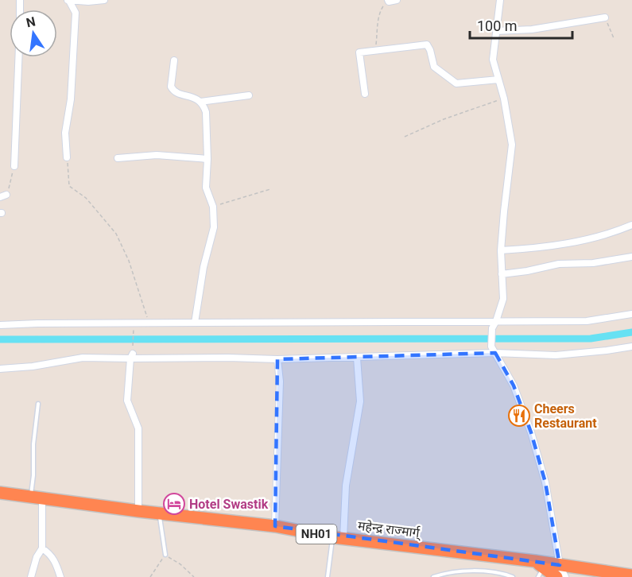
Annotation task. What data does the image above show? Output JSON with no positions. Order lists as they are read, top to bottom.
{
  "streets": {
    "highway": ["महेन्द्र राज्मार्ग्", "NH01"]
  },
  "places": {
    "restaurant": ["Cheers Restaurant"],
    "hotel": ["Hotel Swastik"]
  },
  "scale_bar": "100 m",
  "north": "top"
}
